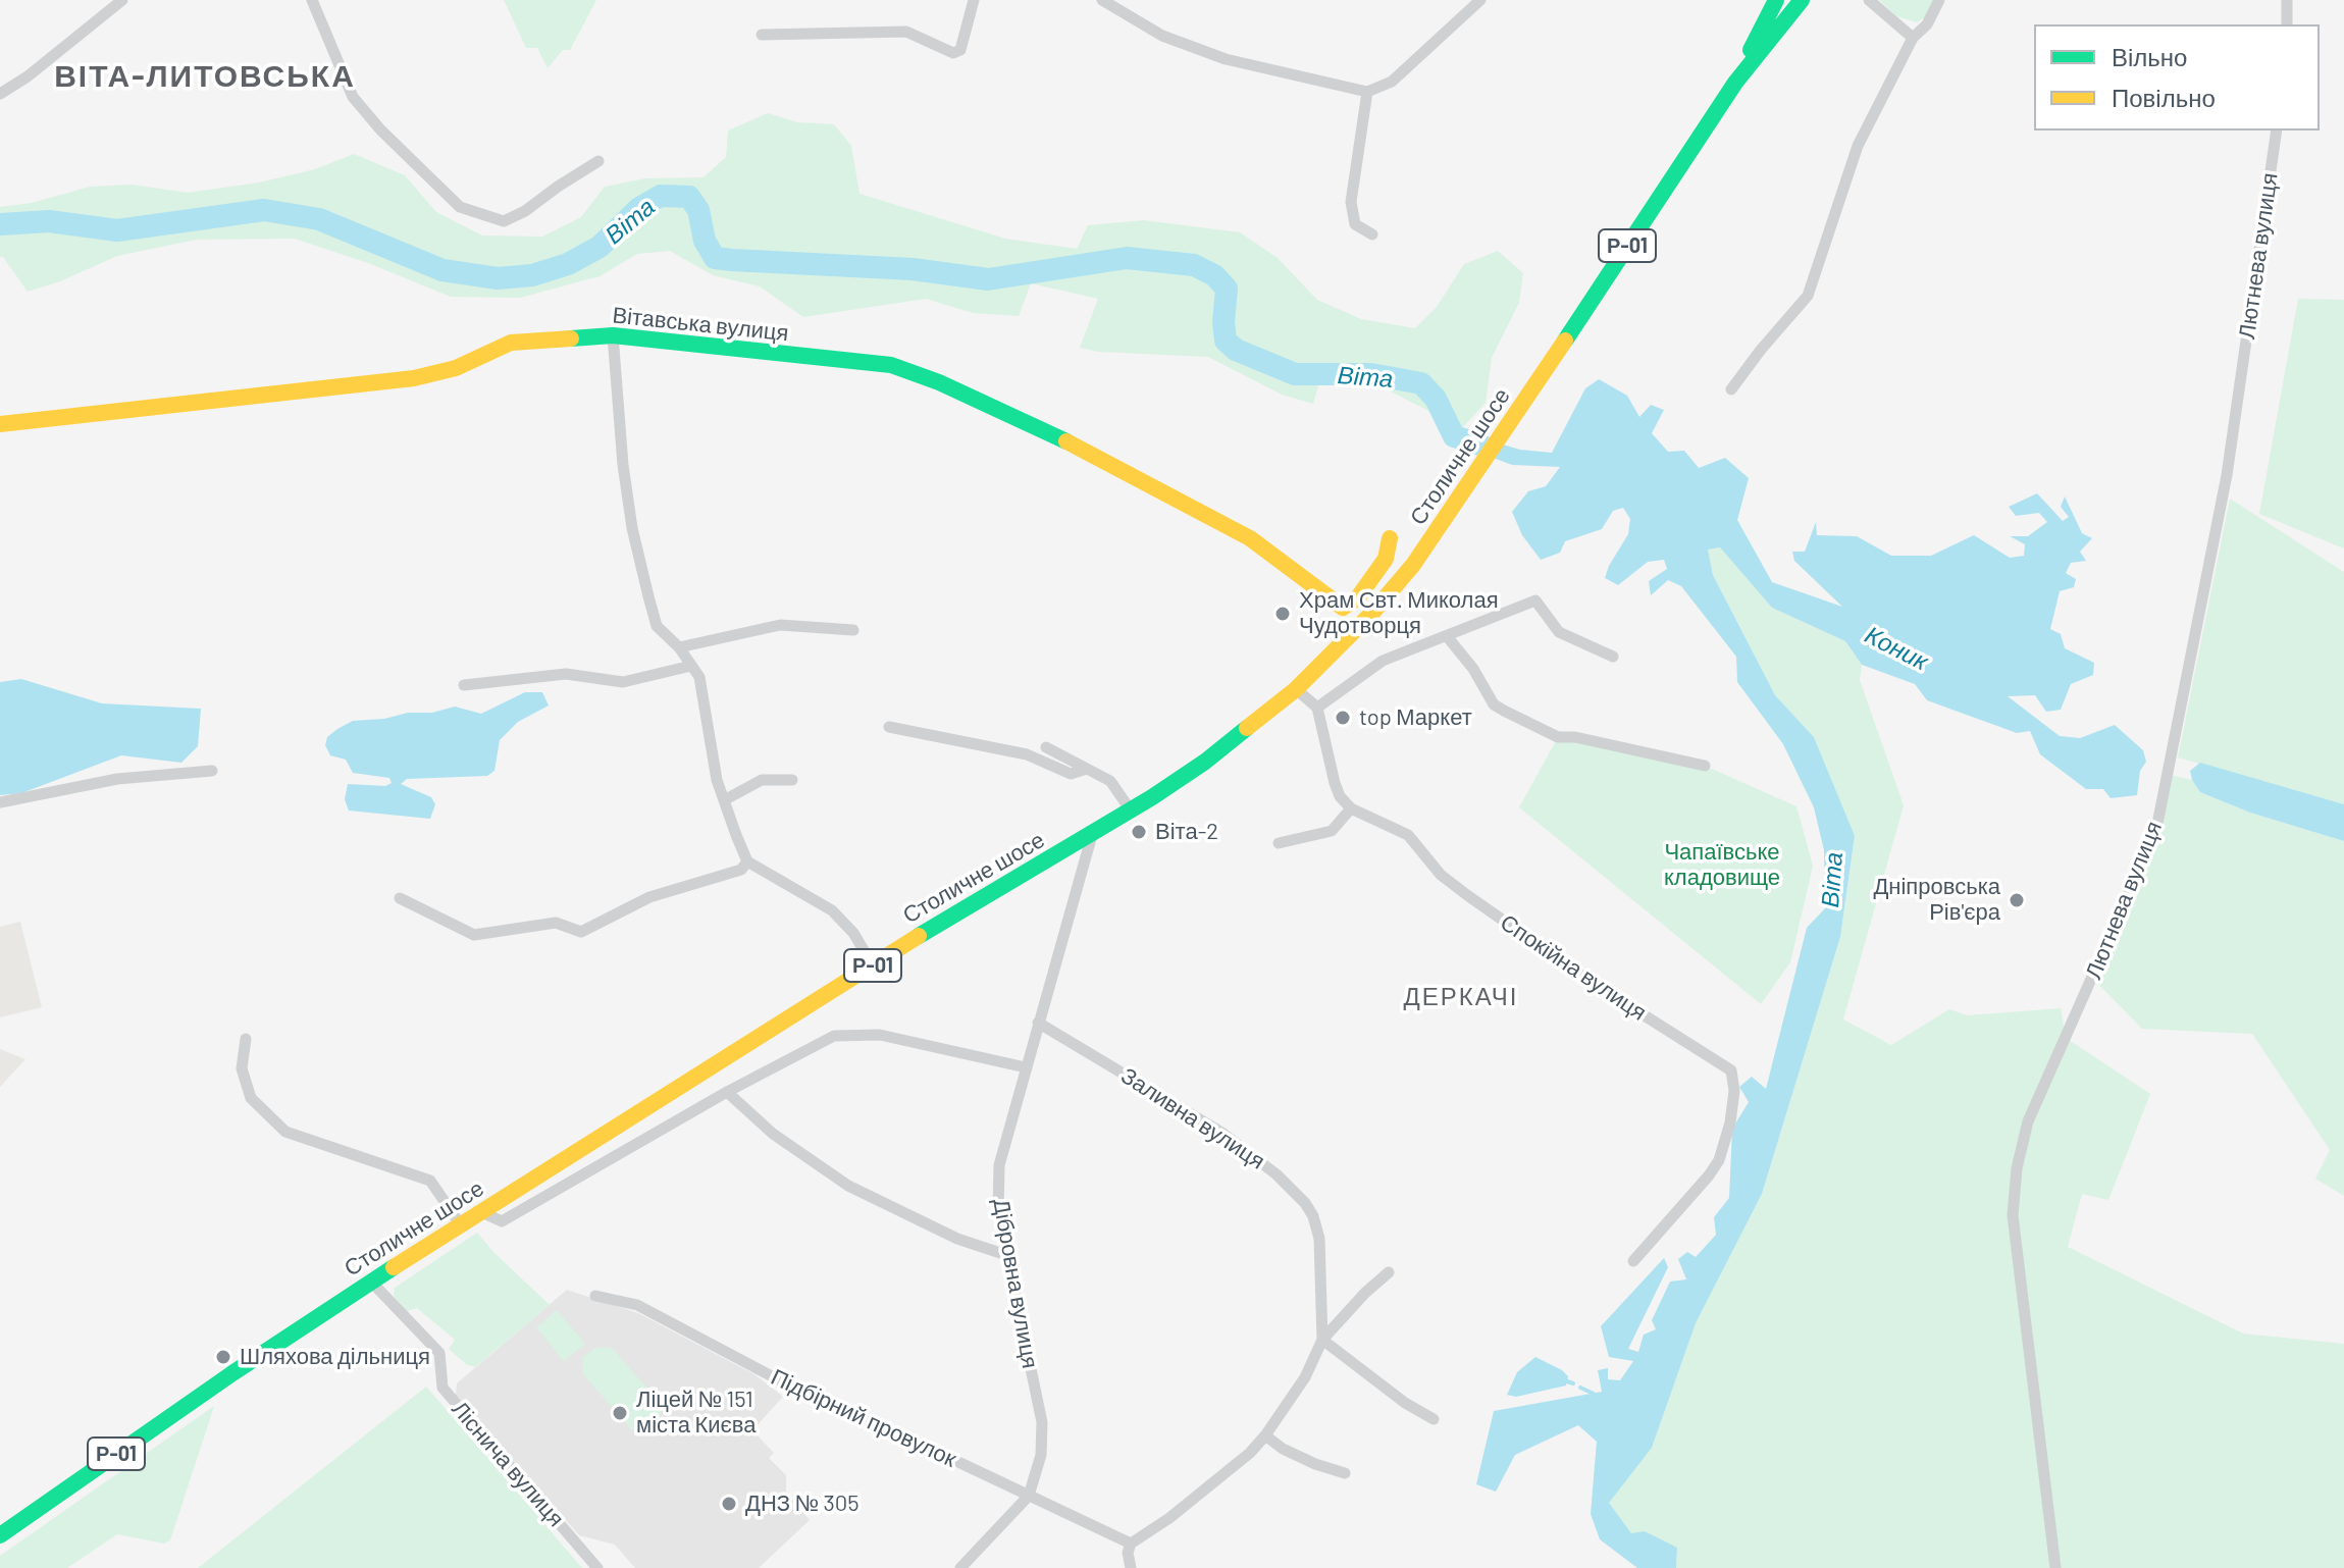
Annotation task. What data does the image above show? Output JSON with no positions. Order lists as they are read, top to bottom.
{
  "streets": {
    "main road": ["Р-01", "Вітавська вулиця", "Столичне шосе"],
    "street": [
      "Лютнева вулиця",
      "Спокійна вулиця",
      "Заливна вулиця",
      "Дібровна вулиця",
      "Підбірний провулок",
      "Ліснича вулиця"
    ]
  },
  "crossings": [
    ["Столичне шосе", "Дібровна вулиця"],
    ["Столичне шосе", "Ліснича вулиця"],
    ["Заливна вулиця", "Дібровна вулиця"],
    ["Дібровна вулиця", "Підбірний провулок"]
  ],
  "districts": ["ВІТА-ЛИТОВСЬКА", "ДЕРКАЧІ"],
  "water": ["Віта", "Коник"],
  "parks": ["Чапаївське кладовище"],
  "places": [
    "Храм Свт. Миколая Чудотворця",
    "top Маркет",
    "Віта-2",
    "Дніпровська Рів'єра",
    "Шляхова дільниця",
    "Ліцей № 151 міста Києва",
    "ДНЗ № 305"
  ],
  "legend": ["Вільно", "Повільно"]
}
